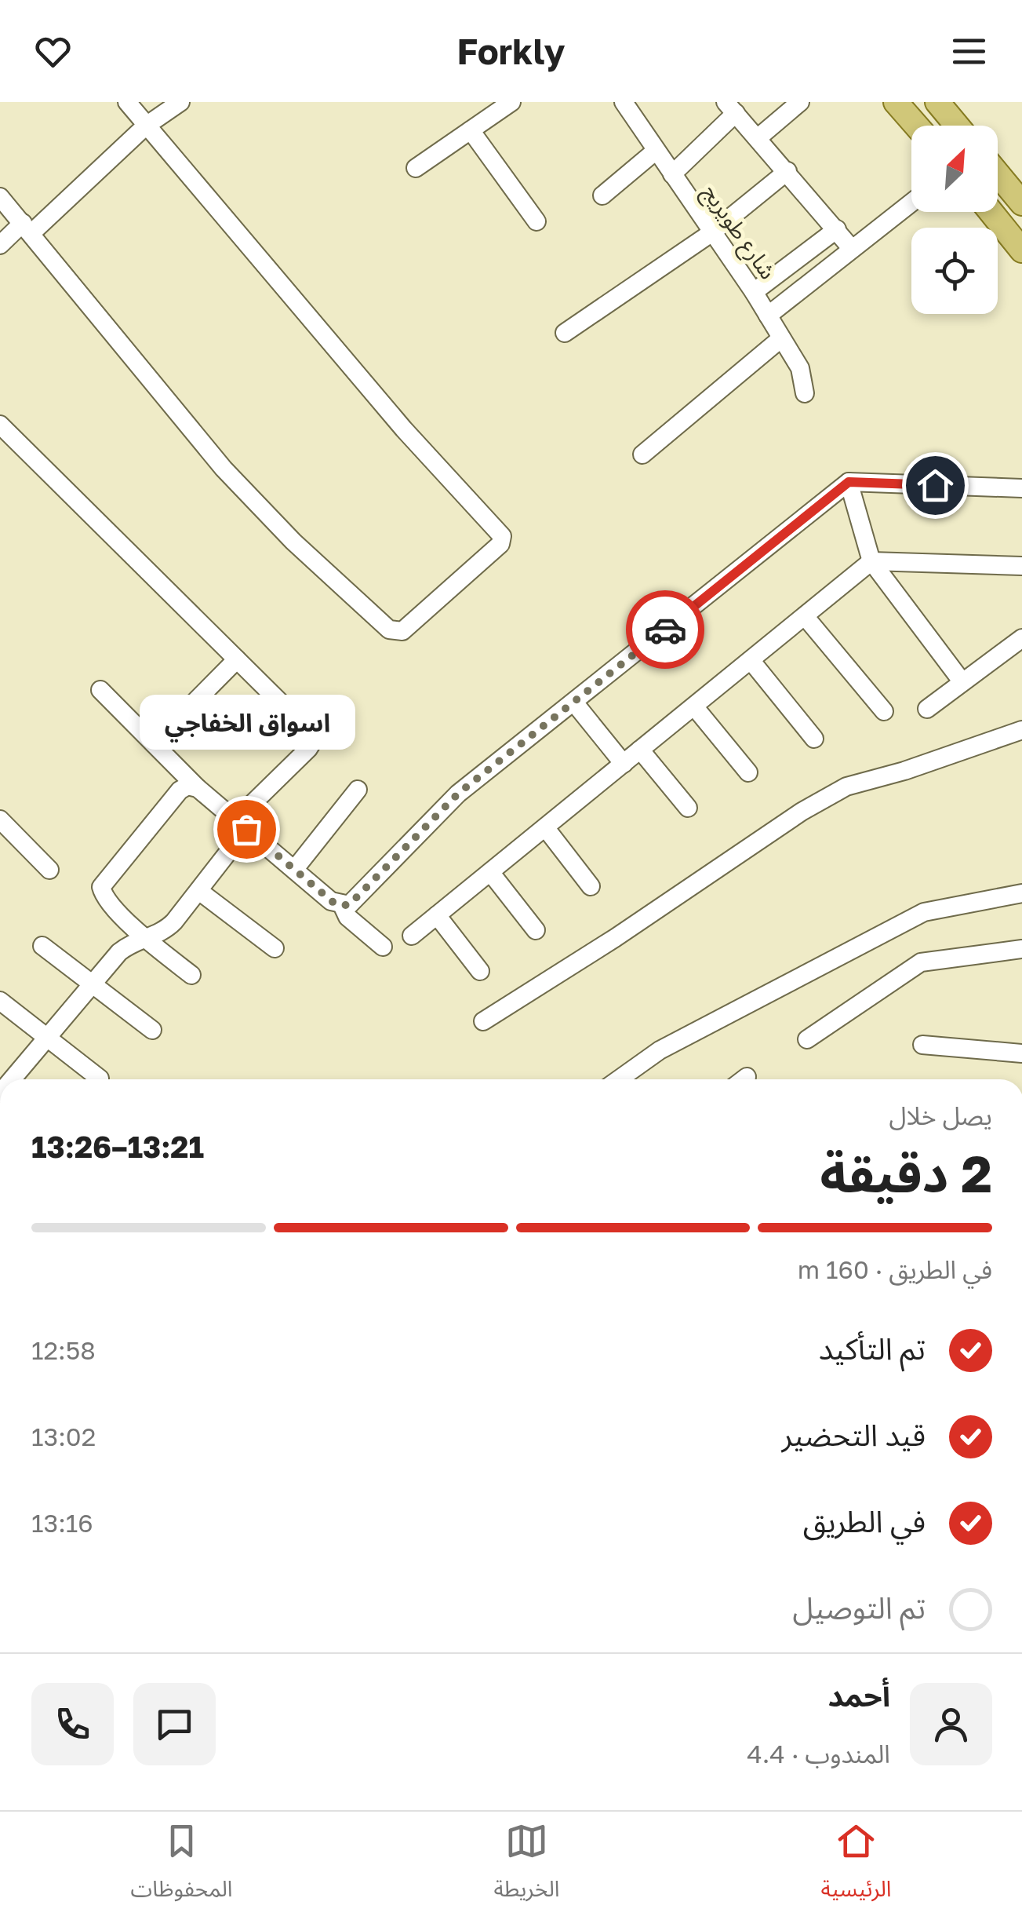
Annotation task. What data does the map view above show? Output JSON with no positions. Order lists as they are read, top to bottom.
{
  "streets": {
    "street": ["شارع طويريج"]
  },
  "places": ["اسواق الخفاجي"],
  "north": "top right",
  "page": {
    "header": "Forkly",
    "bubble": "اسواق الخفاجي",
    "heading": ["2 دقيقة", "يصل خلال", "13:21–13:26"],
    "panel": ["أحمد", "المندوب · 4.4"],
    "bar": "في الطريق · 160 m",
    "list": [
      ["تم التأكيد", "12:58"],
      ["قيد التحضير", "13:02"],
      ["في الطريق", "13:16"],
      "تم التوصيل"
    ],
    "tabs": ["الرئيسية", "الخريطة", "المحفوظات"]
  }
}
